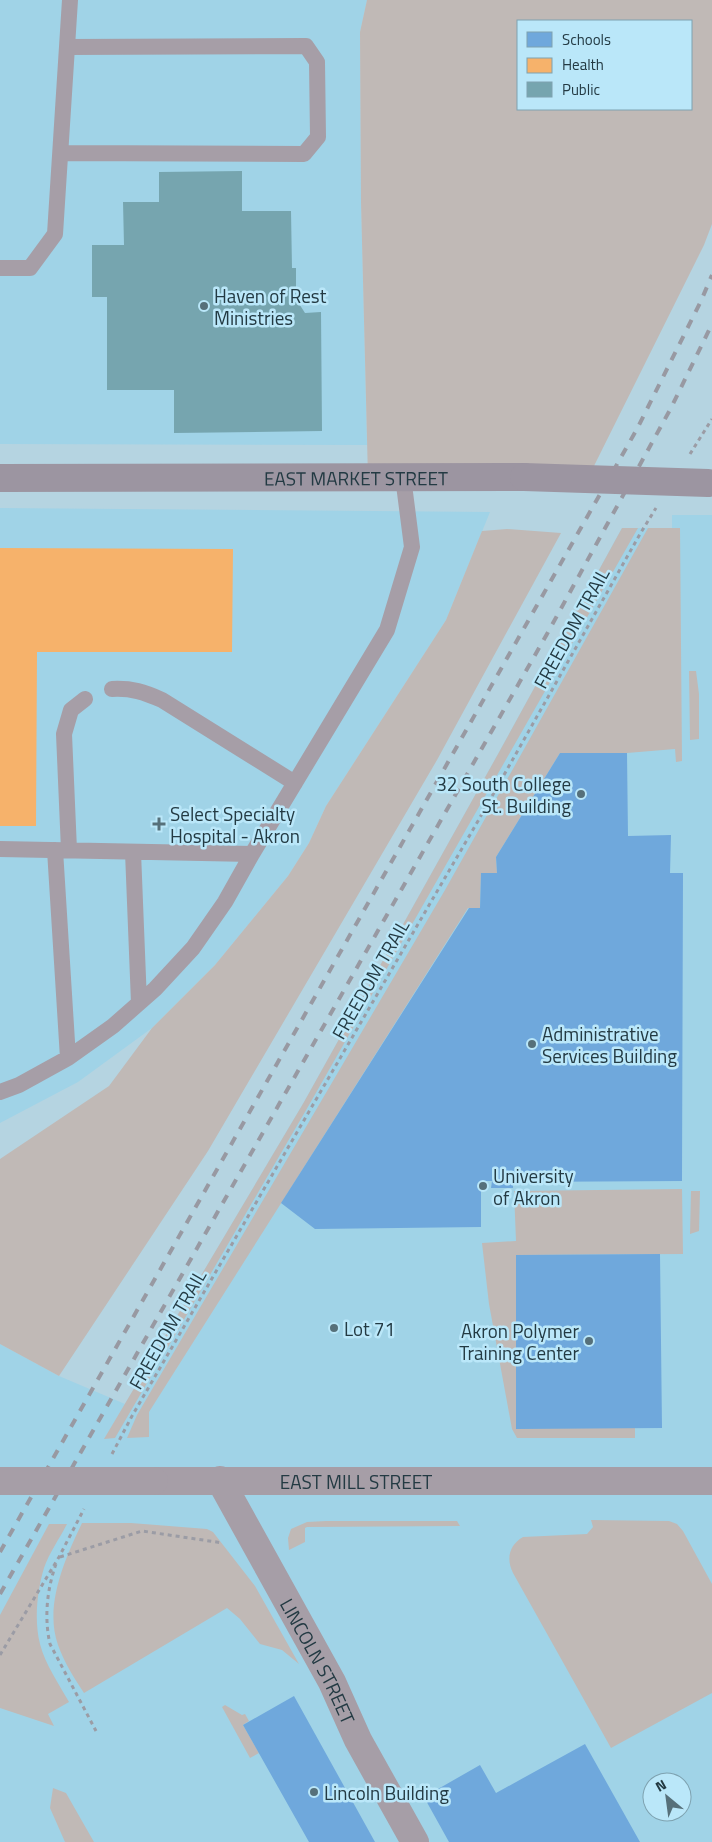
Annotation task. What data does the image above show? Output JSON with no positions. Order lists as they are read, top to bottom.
{
  "streets": {
    "main road": ["EAST MARKET STREET"],
    "street": ["EAST MILL STREET", "LINCOLN STREET"],
    "path": ["FREEDOM TRAIL"]
  },
  "crossings": [
    ["EAST MILL STREET", "LINCOLN STREET"]
  ],
  "places": {
    "other": [
      "Haven of Rest Ministries",
      "32 South College St. Building",
      "Administrative Services Building",
      "University of Akron",
      "Lot 71",
      "Akron Polymer Training Center",
      "Lincoln Building"
    ],
    "health": ["Select Specialty Hospital - Akron"]
  },
  "legend": ["Schools", "Health", "Public"],
  "north": "top left"
}
